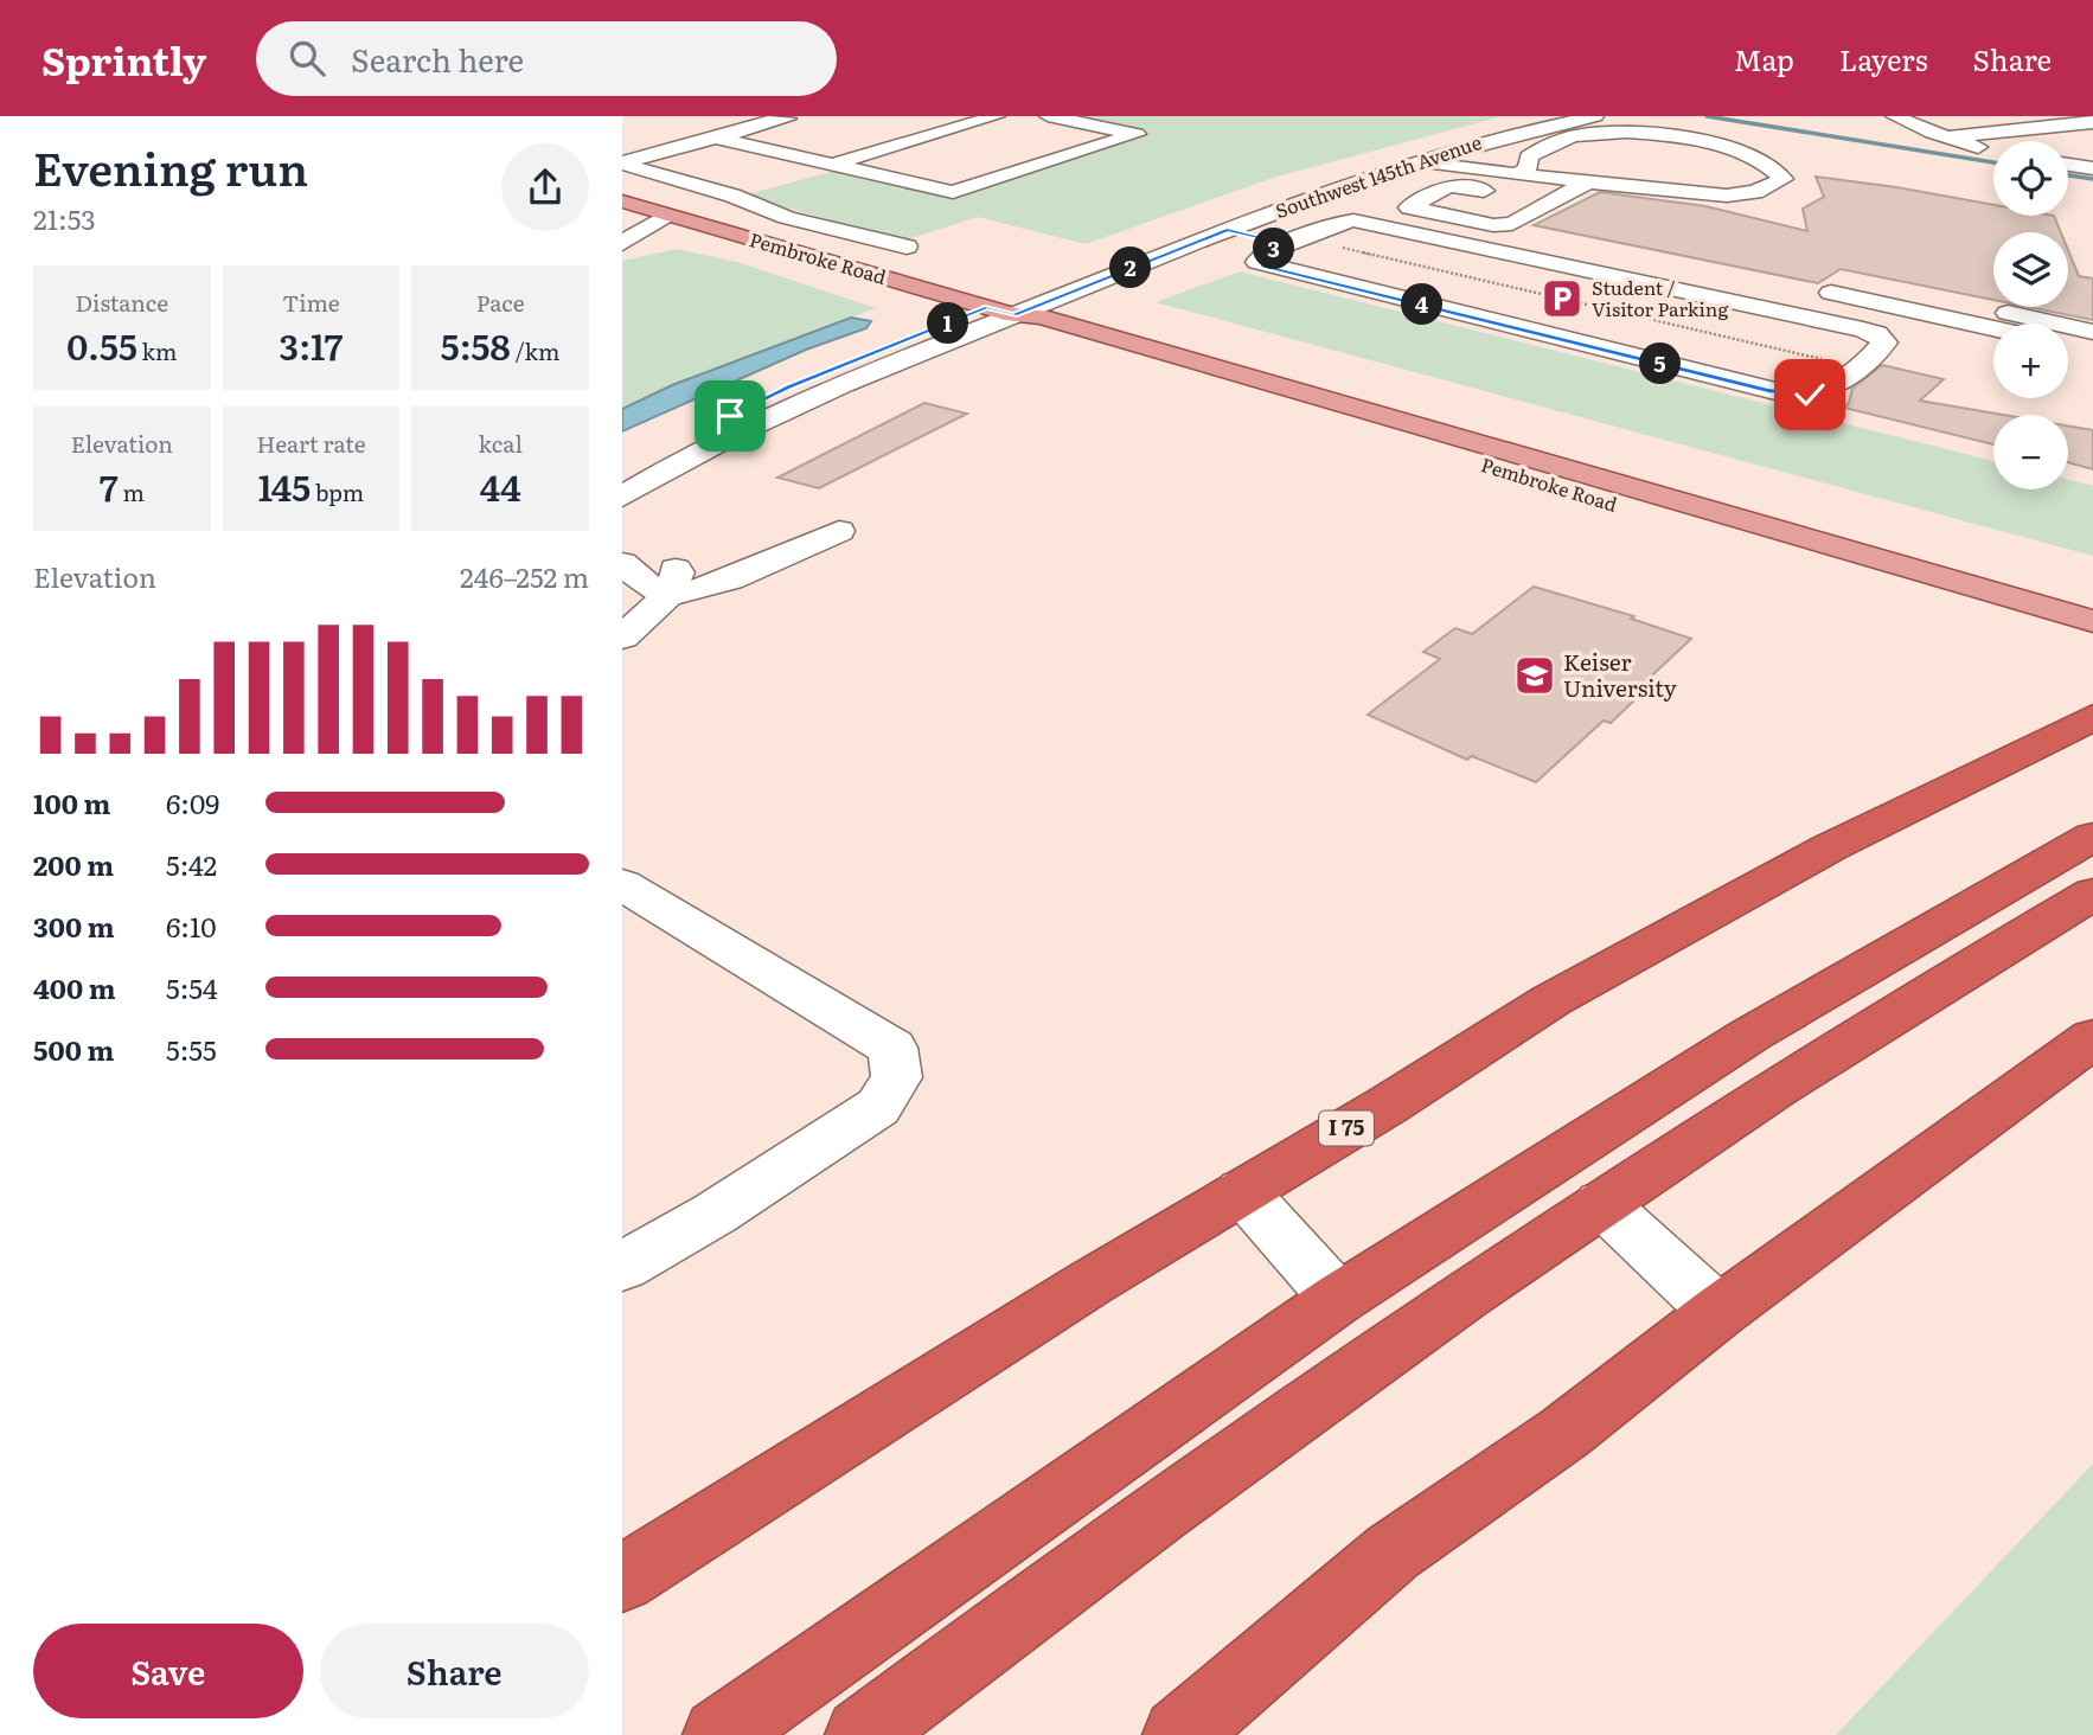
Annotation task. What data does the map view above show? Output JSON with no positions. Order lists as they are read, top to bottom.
{
  "streets": {
    "highway": ["I 75"],
    "main road": ["Pembroke Road"],
    "street": ["Southwest 145th Avenue"]
  },
  "crossings": [
    ["Southwest 145th Avenue", "Pembroke Road"]
  ],
  "places": {
    "parking": ["Student / Visitor Parking"],
    "school or university": ["Keiser University"]
  },
  "page": {
    "header": "Sprintly",
    "search": "Search here",
    "nav": ["Map", "Layers", "Share"],
    "heading": ["Evening run", "21:53"],
    "map_buttons": ["+", "−"],
    "pins": [
      "3",
      "2",
      "4",
      "1",
      "5"
    ],
    "stats": [
      ["Distance", "0.55 km"],
      ["Time", "3:17"],
      ["Pace", "5:58 /km"],
      ["Elevation", "7 m"],
      ["Heart rate", "145 bpm"],
      ["kcal", "44"]
    ],
    "chart": ["Elevation", "246–252 m"],
    "list": [
      {
        "name": "100 m",
        "note": "6:09"
      },
      {
        "name": "200 m",
        "note": "5:42"
      },
      {
        "name": "300 m",
        "note": "6:10"
      },
      {
        "name": "400 m",
        "note": "5:54"
      },
      {
        "name": "500 m",
        "note": "5:55"
      }
    ],
    "buttons": ["Save", "Share"]
  }
}
